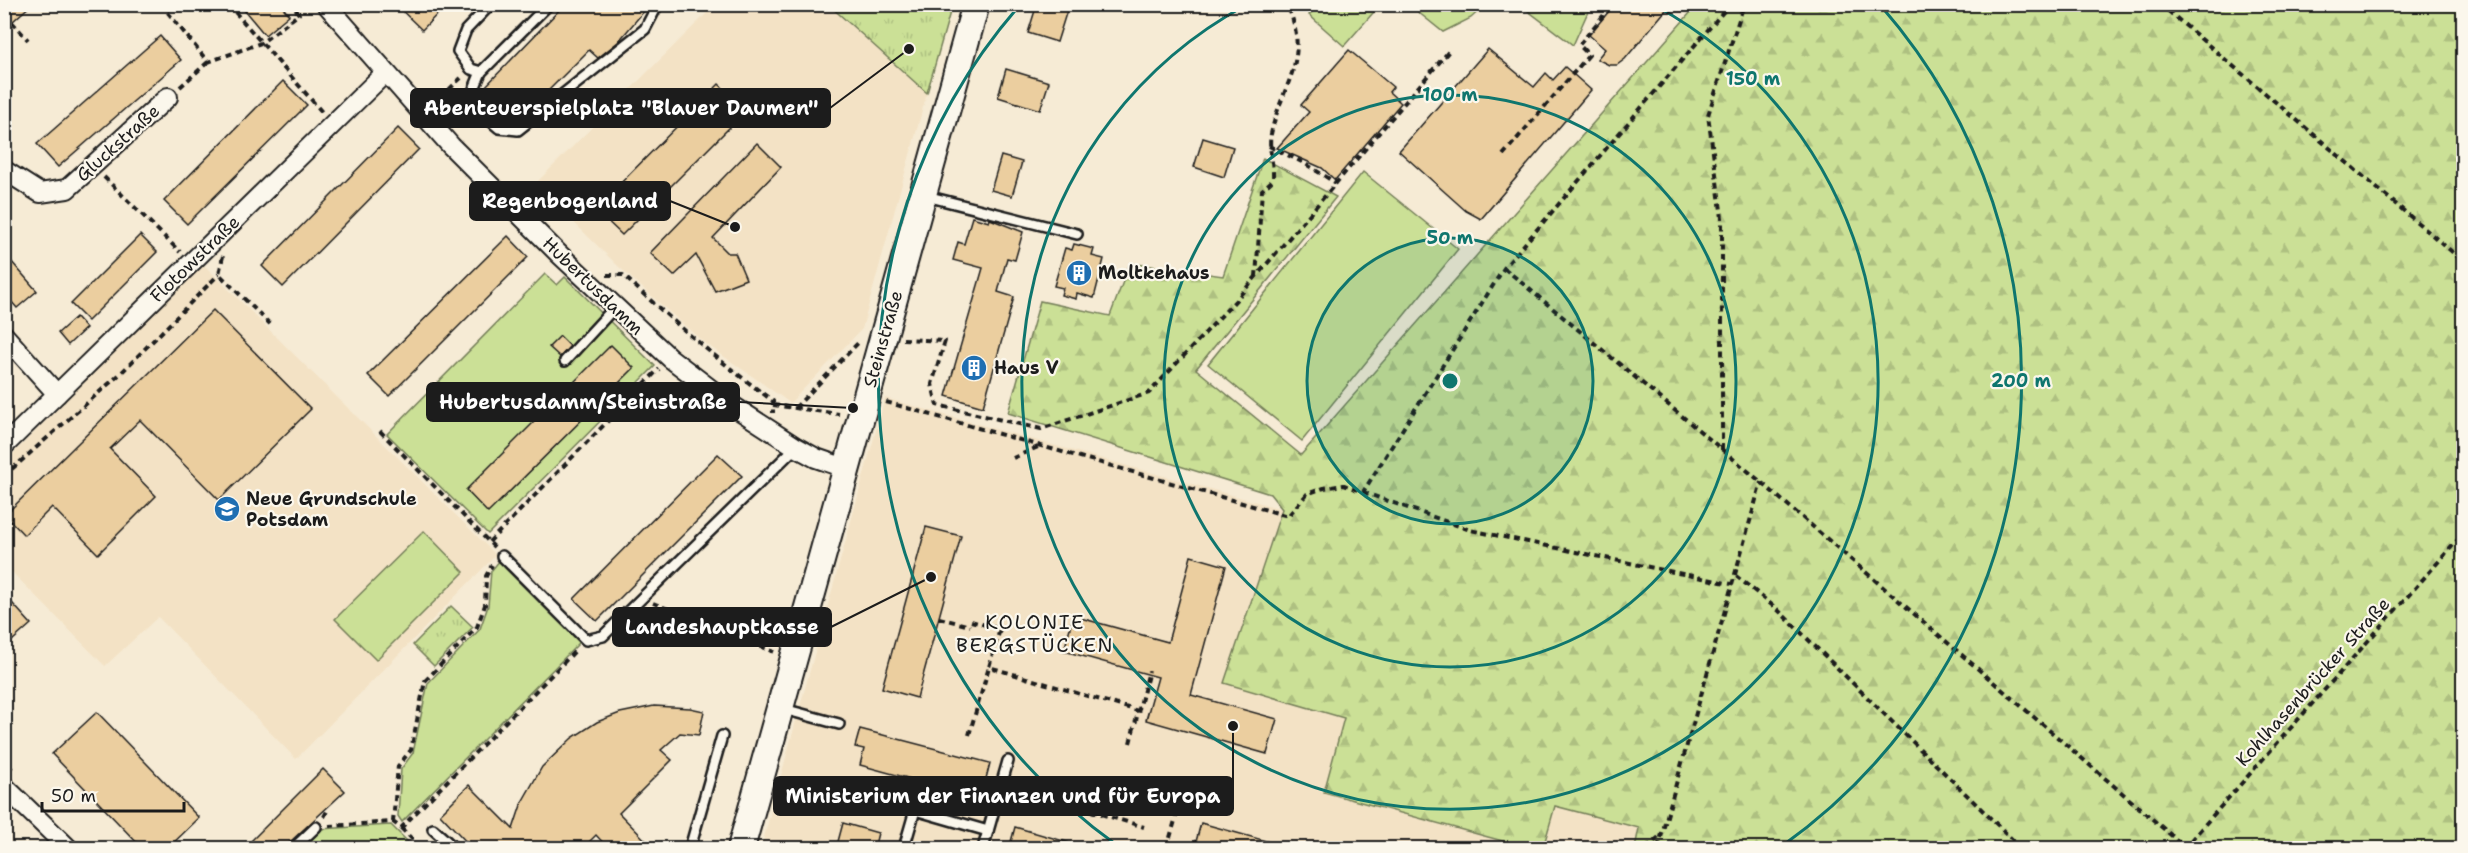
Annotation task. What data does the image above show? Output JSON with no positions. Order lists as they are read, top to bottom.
{
  "streets": {
    "street": [
      "Gluckstraße",
      "Flotowstraße",
      "Hubertusdamm",
      "Steinstraße"
    ],
    "path": ["Kohlhasenbrücker Straße"]
  },
  "crossings": [
    ["Flotowstraße", "Hubertusdamm"],
    ["Hubertusdamm", "Steinstraße"]
  ],
  "districts": ["KOLONIE BERGSTÜCKEN"],
  "places": {
    "other": [
      "Abenteuerspielplatz \"Blauer Daumen\"",
      "Regenbogenland",
      "Hubertusdamm/Steinstraße",
      "Landeshauptkasse",
      "Ministerium der Finanzen und für Europa"
    ],
    "building": ["Moltkehaus", "Haus V"],
    "school or university": ["Neue Grundschule Potsdam"]
  },
  "scale_bar": "50 m",
  "rings": [
    "150 m",
    "100 m",
    "50 m",
    "200 m"
  ]
}
